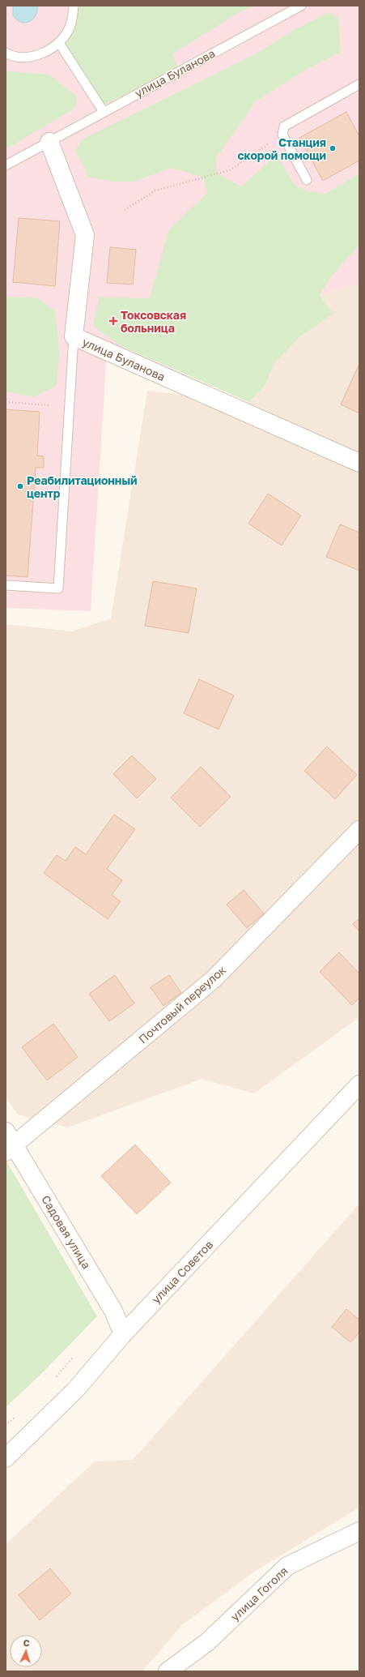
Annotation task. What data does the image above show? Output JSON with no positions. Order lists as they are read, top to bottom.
{
  "streets": {
    "street": [
      "улица Буланова",
      "Почтовый переулок",
      "Садовая улица",
      "улица Советов",
      "улица Гоголя"
    ]
  },
  "crossings": [
    ["Почтовый переулок", "Садовая улица"],
    ["Садовая улица", "улица Советов"]
  ],
  "places": {
    "other": ["Станция скорой помощи", "Реабилитационный центр"],
    "health": ["Токсовская больница"]
  },
  "north": "top"
}
